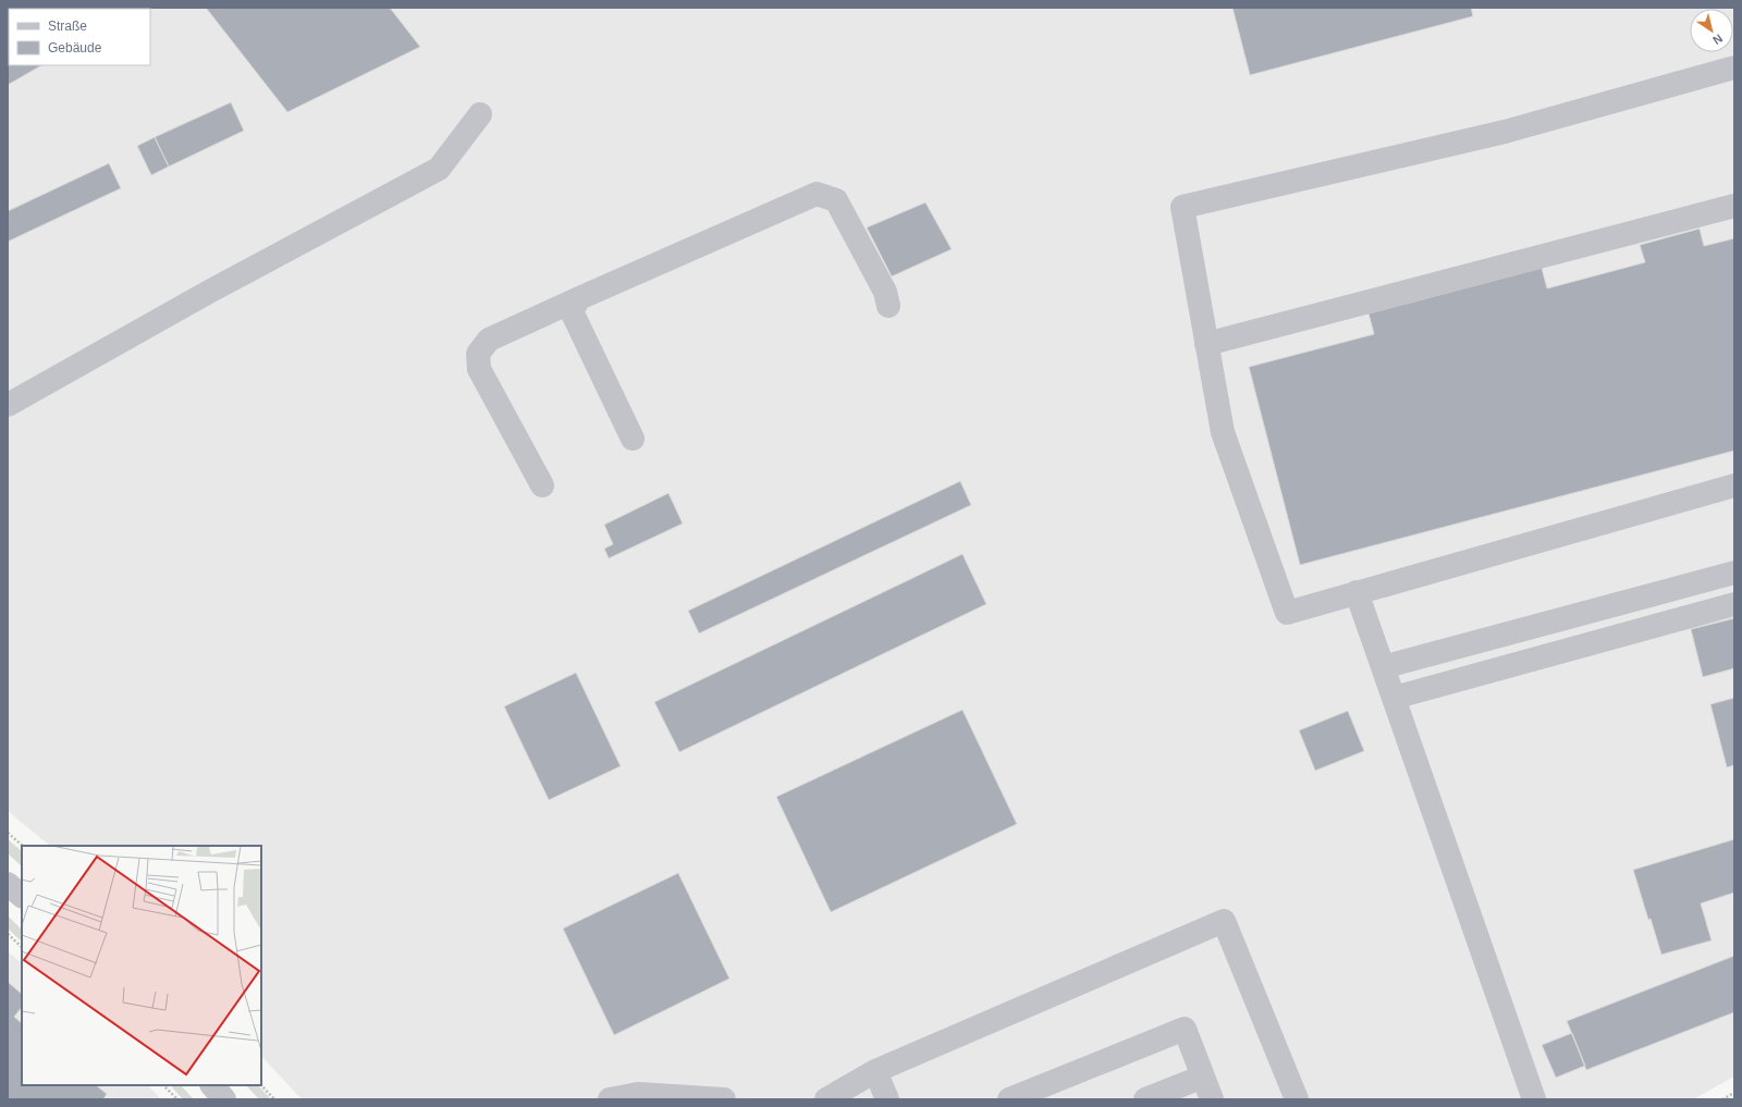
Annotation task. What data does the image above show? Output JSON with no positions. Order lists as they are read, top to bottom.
{
  "legend": ["Straße", "Gebäude"],
  "north": "bottom right"
}
